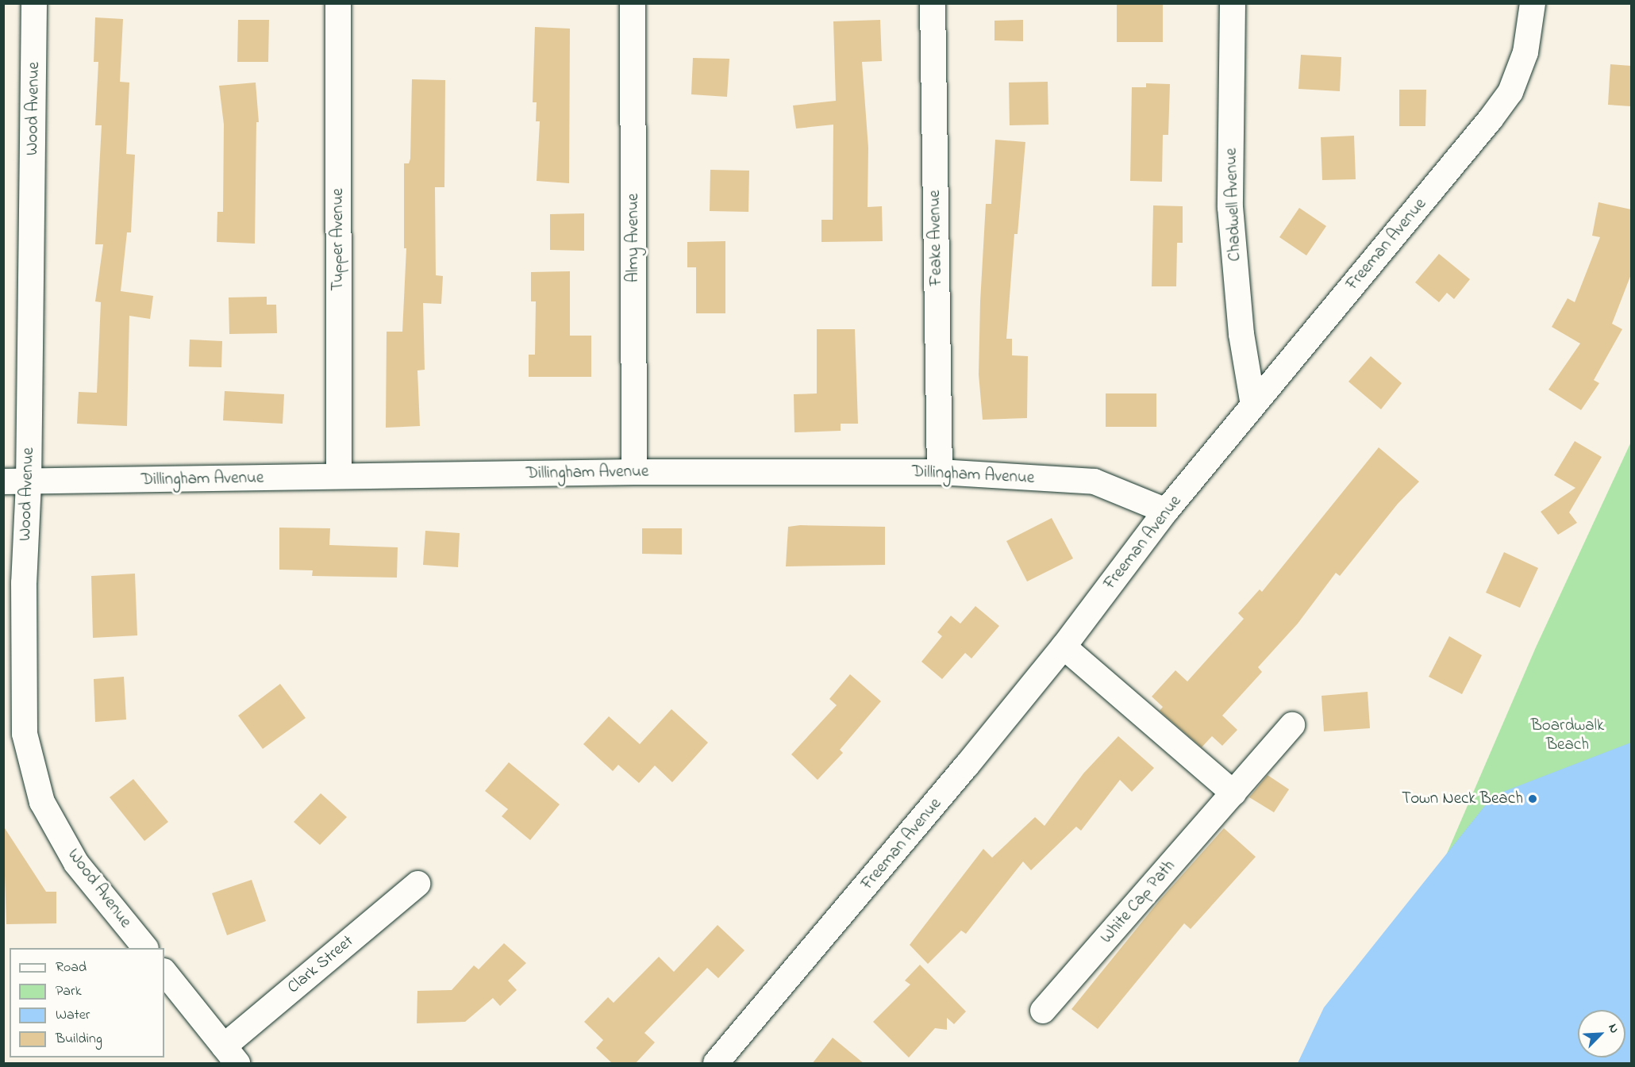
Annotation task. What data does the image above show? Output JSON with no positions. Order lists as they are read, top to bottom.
{
  "streets": {
    "street": [
      "Wood Avenue",
      "Chadwell Avenue",
      "Almy Avenue",
      "Feake Avenue",
      "Tupper Avenue",
      "Freeman Avenue",
      "Dillingham Avenue",
      "White Cap Path",
      "Clark Street"
    ]
  },
  "crossings": [
    ["Wood Avenue", "Dillingham Avenue"],
    ["Chadwell Avenue", "Freeman Avenue"],
    ["Almy Avenue", "Dillingham Avenue"],
    ["Feake Avenue", "Dillingham Avenue"],
    ["Tupper Avenue", "Dillingham Avenue"],
    ["Freeman Avenue", "Dillingham Avenue"]
  ],
  "parks": ["Boardwalk Beach"],
  "places": ["Town Neck Beach"],
  "legend": [
    "Road",
    "Park",
    "Water",
    "Building"
  ],
  "north": "top right"
}
